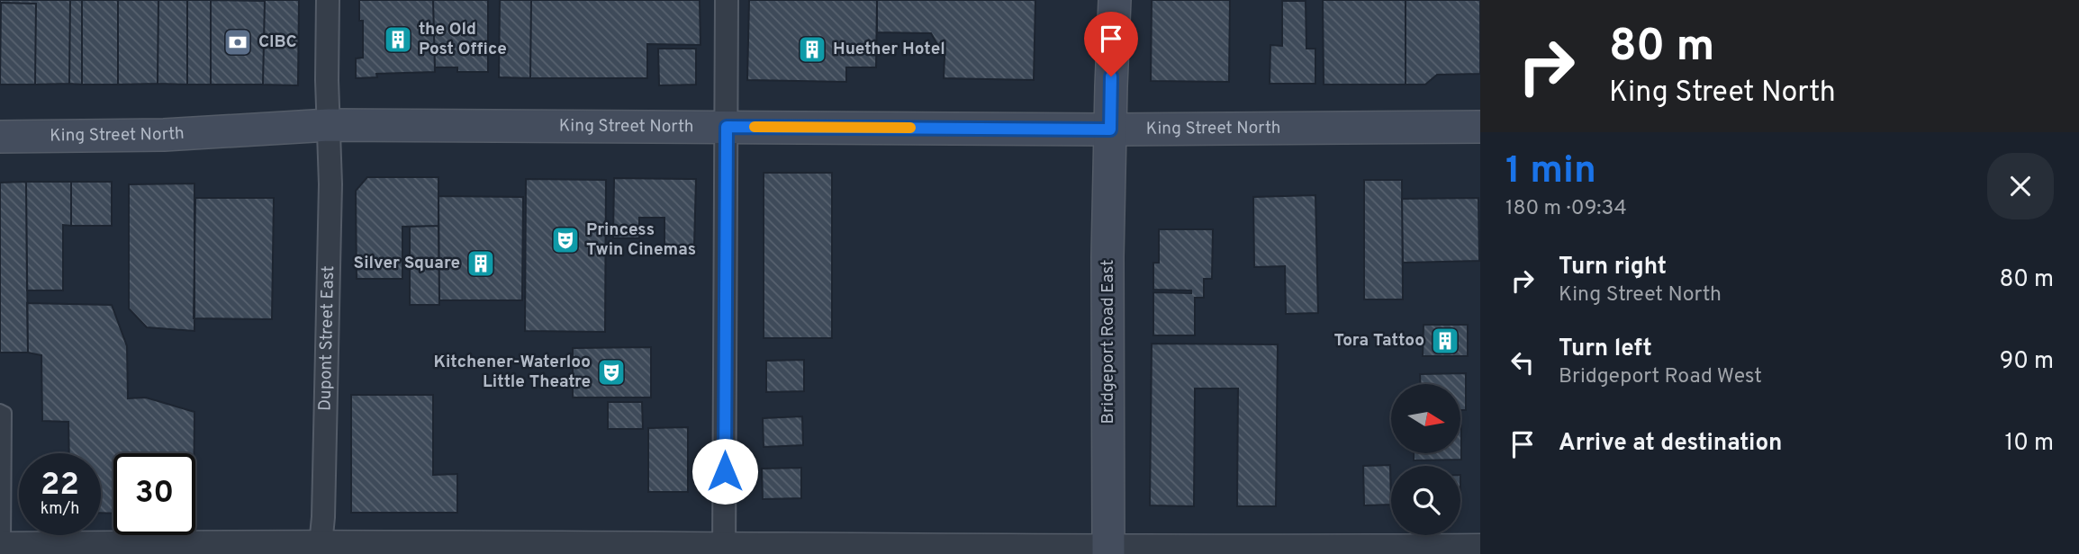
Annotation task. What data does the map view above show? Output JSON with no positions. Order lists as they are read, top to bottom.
{
  "streets": {
    "main road": ["King Street North", "Bridgeport Road East"],
    "street": ["Dupont Street East"]
  },
  "crossings": [
    ["King Street North", "Dupont Street East"],
    ["King Street North", "Bridgeport Road East"]
  ],
  "places": {
    "building": [
      "the Old Post Office",
      "Huether Hotel",
      "Silver Square",
      "Tora Tattoo"
    ],
    "bank": ["CIBC"],
    "theatre": ["Princess Twin Cinemas", "Kitchener-Waterloo Little Theatre"]
  },
  "north": "right",
  "page": {
    "turn": ["80 m", "King Street North"],
    "heading": ["1 min", "180 m · 09:34"],
    "list": [
      {
        "name": "Turn right",
        "note": "King Street North",
        "value": "80 m"
      },
      {
        "name": "Turn left",
        "note": "Bridgeport Road West",
        "value": "90 m"
      },
      {
        "name": "Arrive at destination",
        "value": "10 m"
      }
    ],
    "speed": "22 km/h",
    "limit": "30"
  }
}
